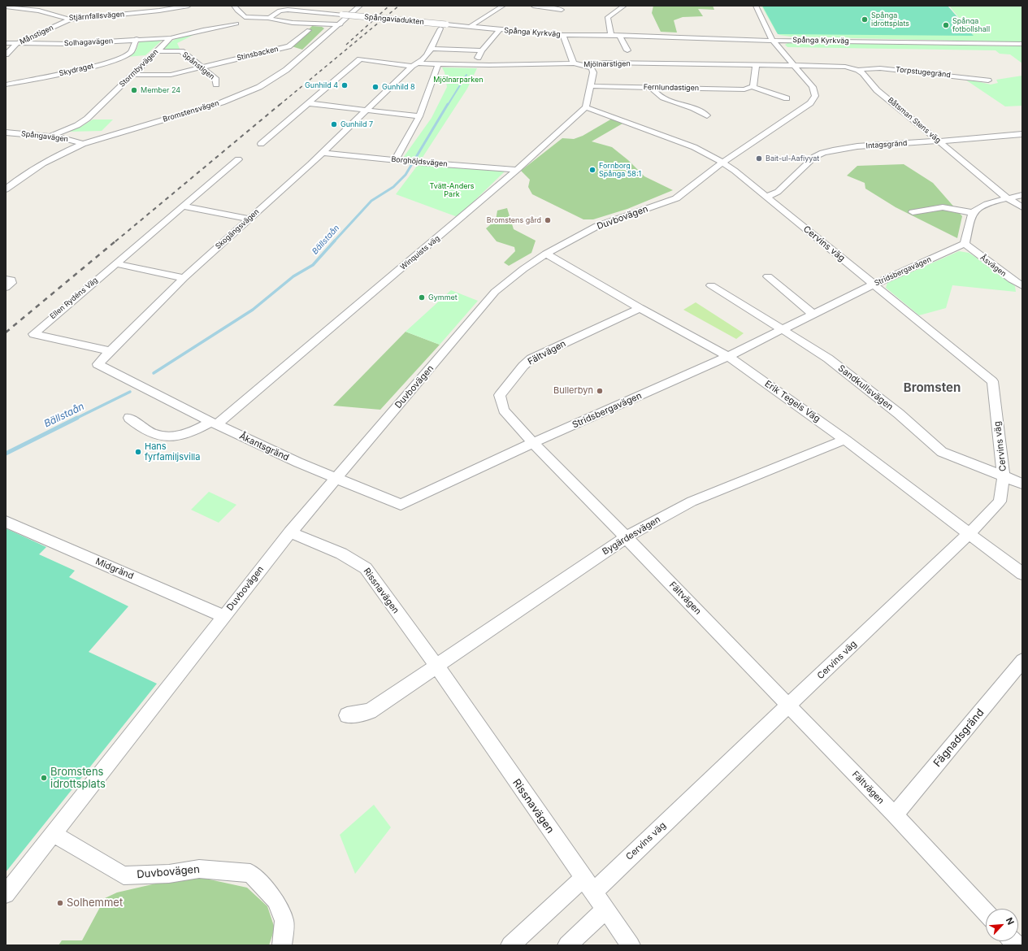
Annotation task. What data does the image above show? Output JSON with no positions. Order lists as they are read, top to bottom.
{
  "streets": {
    "street": [
      "Stjärnfallsvägen",
      "Spångaviadukten",
      "Spånga Kyrkväg",
      "Månstigen",
      "Solhagavägen",
      "Stinsbacken",
      "Mjölnarstigen",
      "Spånstigen",
      "Stormbyvägen",
      "Skydraget",
      "Torpstugegränd",
      "Fernlundastigen",
      "Bromstensvägen",
      "Båtsman Stens väg",
      "Spångavägen",
      "Intagsgränd",
      "Borghöjdsvägen",
      "Duvbovägen",
      "Skogängsvägen",
      "Cervins väg",
      "Winquists väg",
      "Åsvägen",
      "Stridsbergavägen",
      "Ellen Rydéns Väg",
      "Fältvägen",
      "Sandkullsvägen",
      "Erik Tegels Väg",
      "Åkantsgränd",
      "Bygärdesvägen",
      "Midgränd",
      "Rissnavägen",
      "Fägnadsgränd"
    ]
  },
  "crossings": [
    ["Stjärnfallsvägen", "Månstigen"],
    ["Spångaviadukten", "Spånga Kyrkväg"],
    ["Spånga Kyrkväg", "Duvbovägen"],
    ["Månstigen", "Solhagavägen"],
    ["Solhagavägen", "Stormbyvägen"],
    ["Solhagavägen", "Skydraget"],
    ["Stinsbacken", "Spånstigen"],
    ["Stinsbacken", "Stormbyvägen"],
    ["Mjölnarstigen", "Duvbovägen"],
    ["Mjölnarstigen", "Skogängsvägen"],
    ["Spånstigen", "Stormbyvägen"],
    ["Stormbyvägen", "Spångavägen"],
    ["Torpstugegränd", "Båtsman Stens väg"],
    ["Bromstensvägen", "Spångavägen"],
    ["Båtsman Stens väg", "Intagsgränd"],
    ["Intagsgränd", "Cervins väg"],
    ["Borghöjdsvägen", "Skogängsvägen"],
    ["Borghöjdsvägen", "Winquists väg"],
    ["Duvbovägen", "Cervins väg"],
    ["Duvbovägen", "Erik Tegels Väg"],
    ["Duvbovägen", "Åkantsgränd"],
    ["Duvbovägen", "Midgränd"],
    ["Duvbovägen", "Rissnavägen"],
    ["Skogängsvägen", "Winquists väg"],
    ["Skogängsvägen", "Ellen Rydéns Väg"],
    ["Skogängsvägen", "Åkantsgränd"],
    ["Cervins väg", "Winquists väg"],
    ["Cervins väg", "Stridsbergavägen"],
    ["Cervins väg", "Fältvägen"],
    ["Cervins väg", "Sandkullsvägen"],
    ["Cervins väg", "Erik Tegels Väg"],
    ["Cervins väg", "Rissnavägen"],
    ["Winquists väg", "Åkantsgränd"],
    ["Åsvägen", "Stridsbergavägen"],
    ["Stridsbergavägen", "Fältvägen"],
    ["Stridsbergavägen", "Sandkullsvägen"],
    ["Stridsbergavägen", "Erik Tegels Väg"],
    ["Stridsbergavägen", "Åkantsgränd"],
    ["Fältvägen", "Erik Tegels Väg"],
    ["Fältvägen", "Bygärdesvägen"],
    ["Fältvägen", "Fägnadsgränd"],
    ["Erik Tegels Väg", "Bygärdesvägen"],
    ["Bygärdesvägen", "Rissnavägen"]
  ],
  "districts": ["Bromsten"],
  "water": ["Bällstaån"],
  "parks": ["Mjölnarparken", "Tvätt-Anders Park"],
  "places": [
    "Spånga idrottsplats",
    "Spånga fotbollshall",
    "Gunhild 4",
    "Gunhild 8",
    "Member 24",
    "Gunhild 7",
    "Bait-ul-Aafiyyat",
    "Fornborg Spånga 58:1",
    "Bromstens gård",
    "Gymmet",
    "Bullerbyn",
    "Hans fyrfamiljsvilla",
    "Bromstens idrottsplats",
    "Solhemmet"
  ],
  "north": "top right"
}
